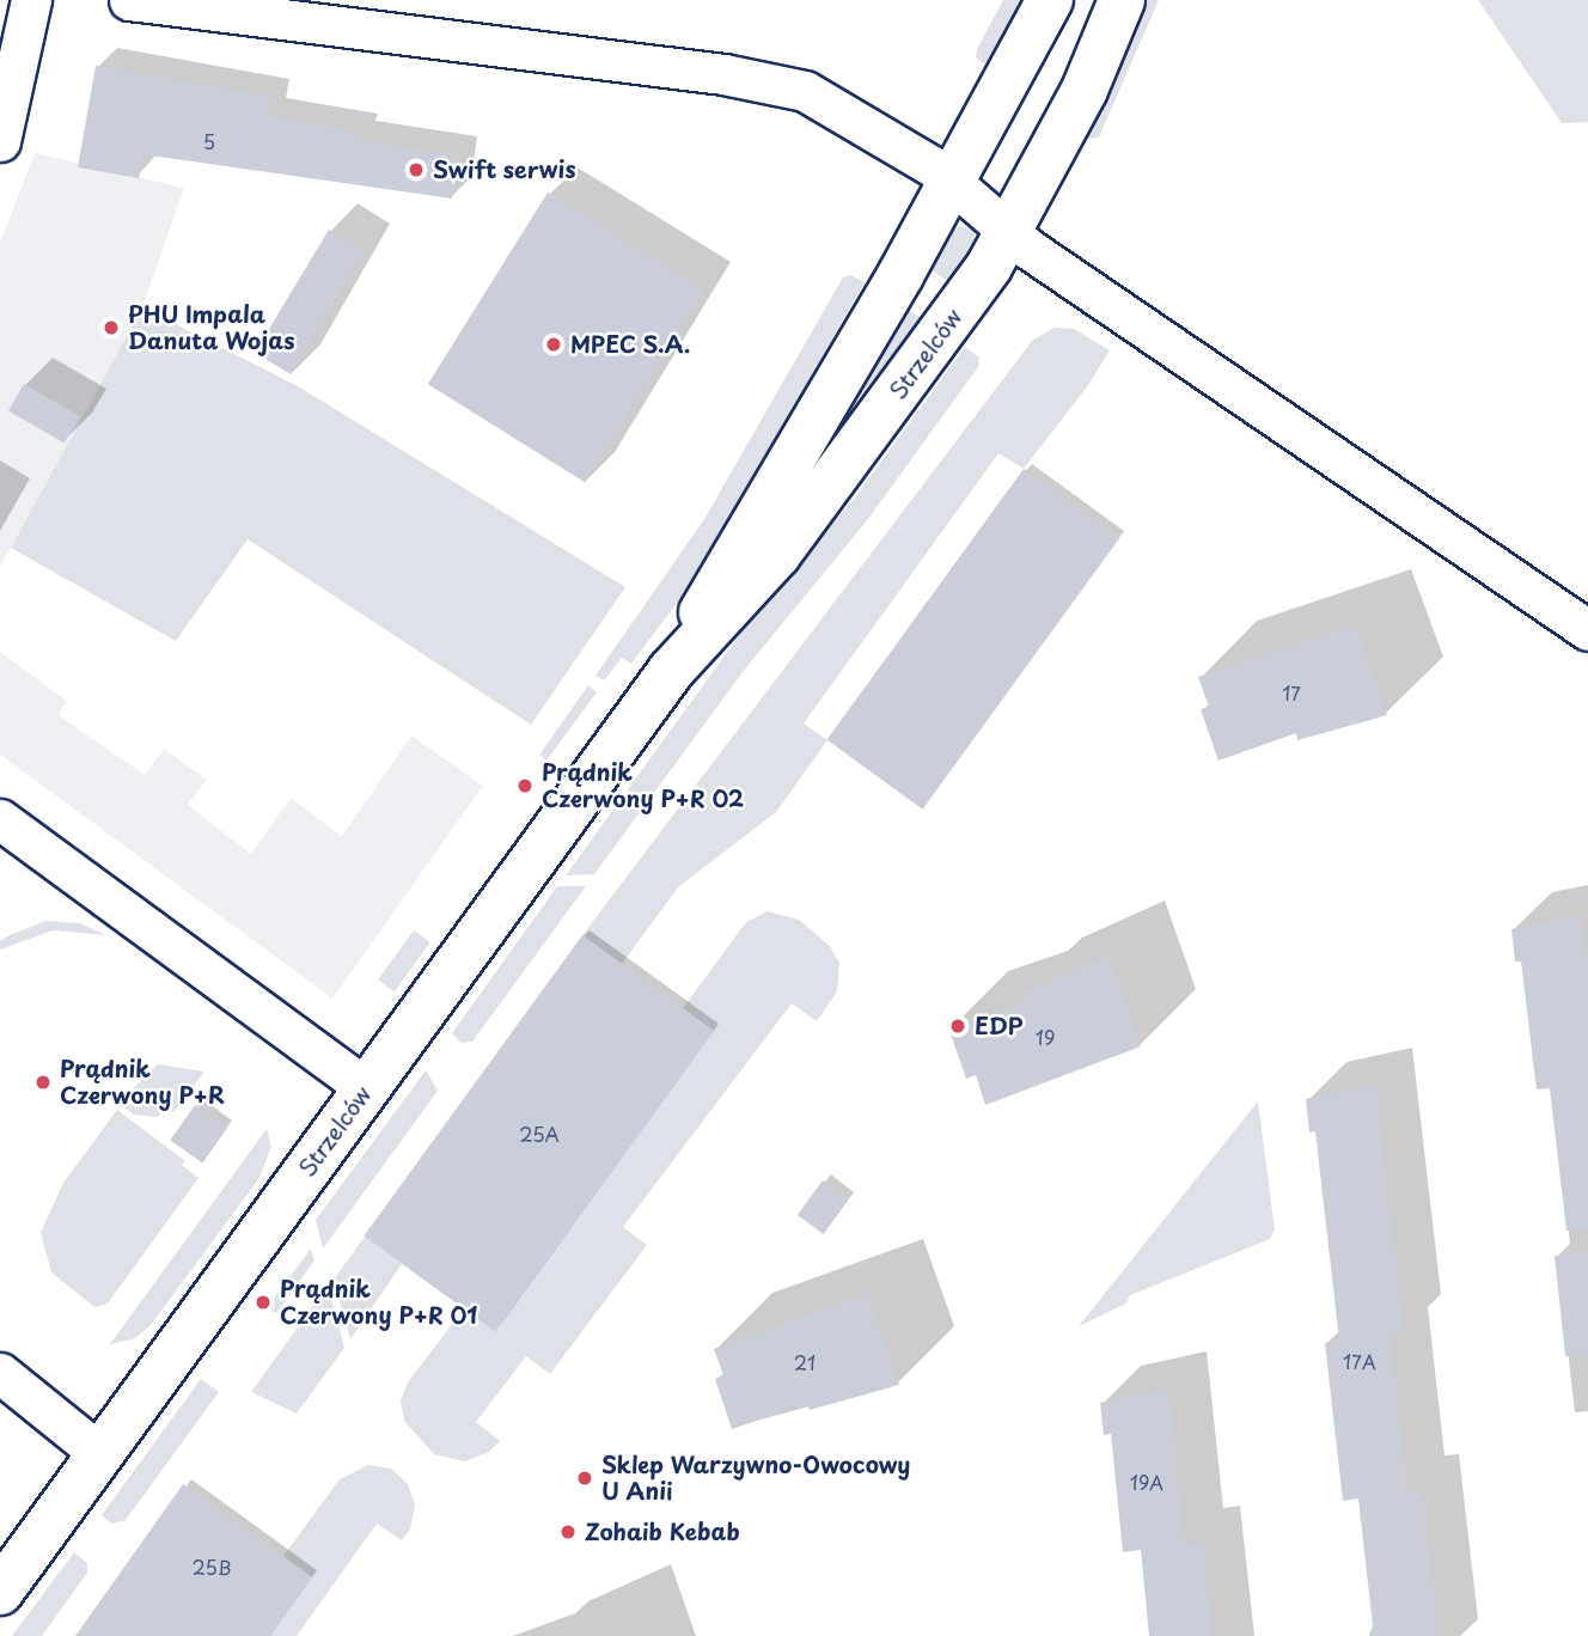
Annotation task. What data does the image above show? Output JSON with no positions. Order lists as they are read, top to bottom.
{
  "streets": {
    "street": ["Strzelców"]
  },
  "places": [
    "Swift serwis",
    "PHU Impala Danuta Wojas",
    "MPEC S.A.",
    "Prądnik Czerwony P+R 02",
    "EDP",
    "Prądnik Czerwony P+R",
    "Prądnik Czerwony P+R 01",
    "Sklep Warzywno-Owocowy U Anii",
    "Zohaib Kebab"
  ],
  "house_numbers": [
    "5",
    "17",
    "19",
    "25A",
    "17A",
    "21",
    "19A",
    "25B"
  ]
}
